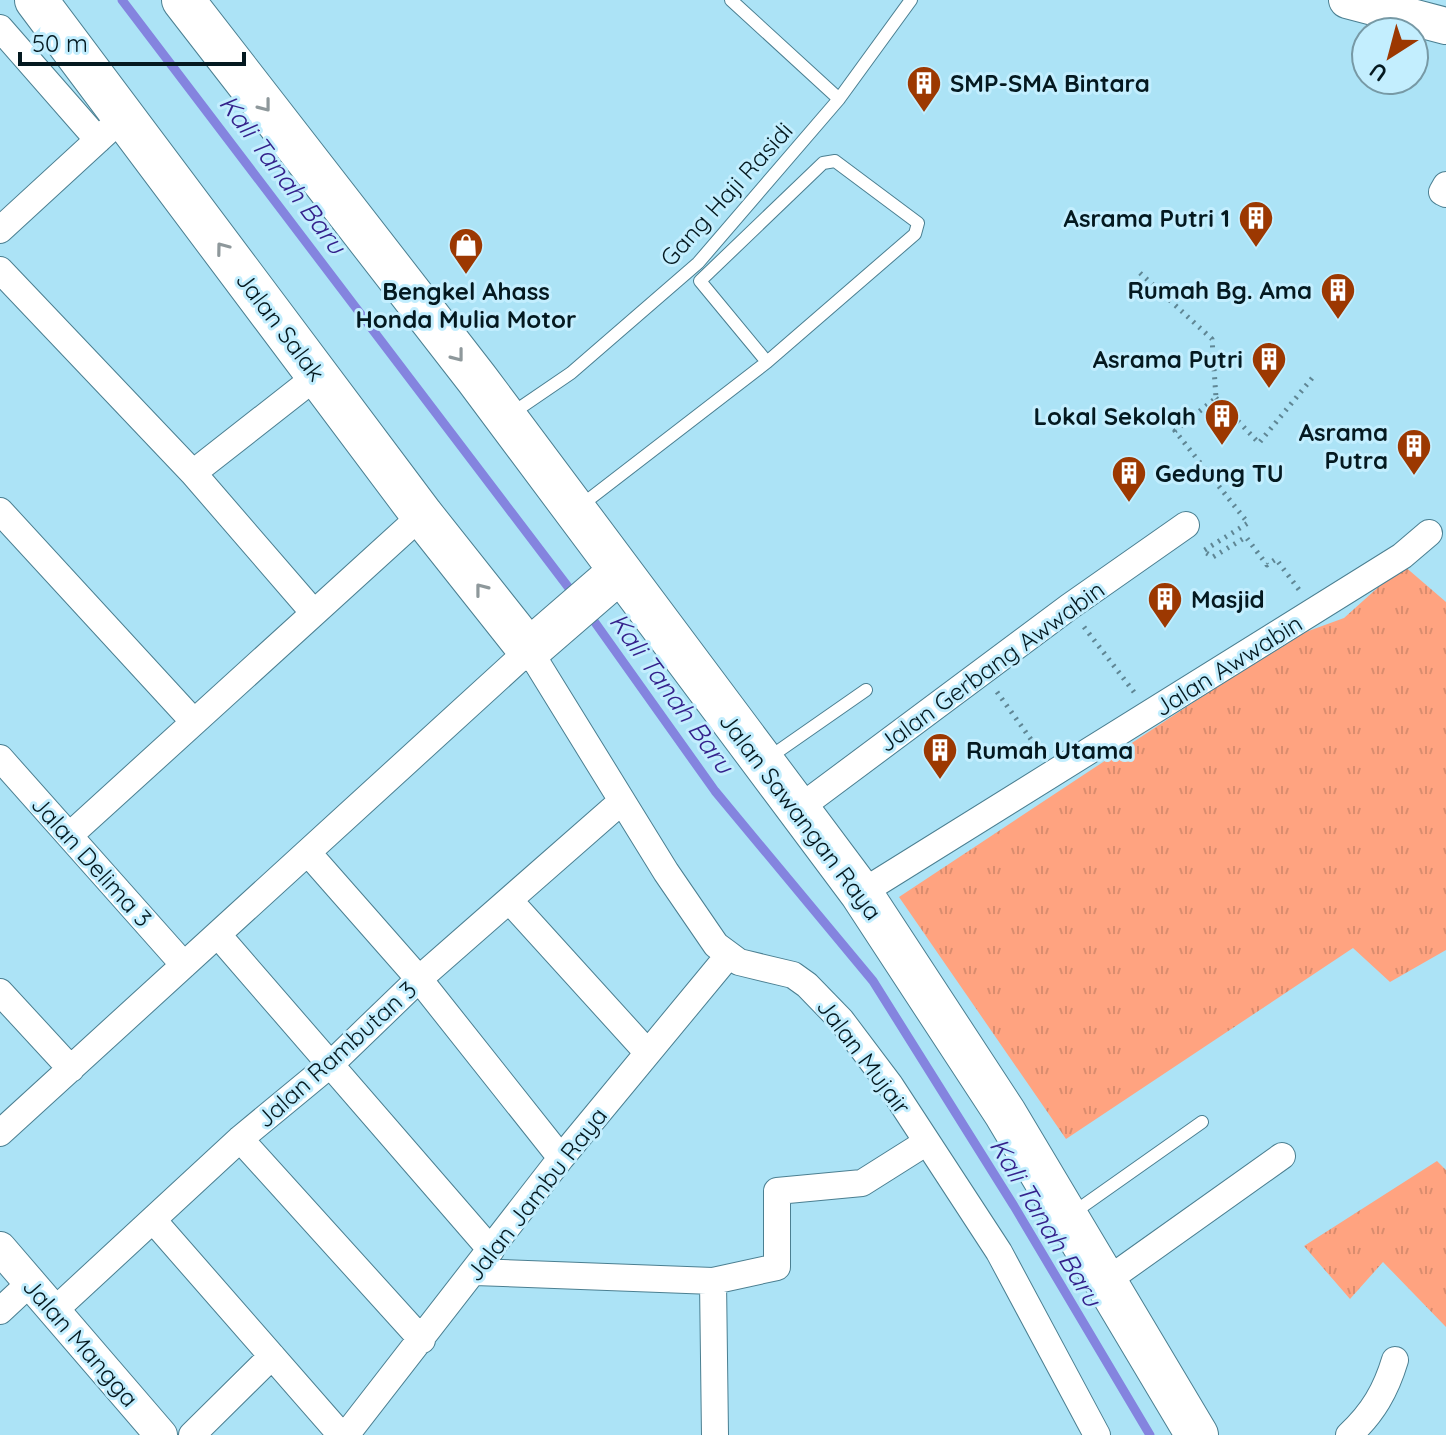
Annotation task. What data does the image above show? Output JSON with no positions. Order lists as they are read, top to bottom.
{
  "streets": {
    "highway": ["Jalan Salak", "Jalan Sawangan Raya"],
    "street": [
      "Jalan Awwabin",
      "Jalan Gerbang Awwabin",
      "Jalan Delima 3",
      "Jalan Rambutan 3",
      "Jalan Mujair",
      "Jalan Jambu Raya",
      "Jalan Mangga"
    ],
    "lane": ["Gang Haji Rasidi"]
  },
  "crossings": [
    ["Gang Haji Rasidi", "Jalan Sawangan Raya"],
    ["Jalan Awwabin", "Jalan Sawangan Raya"],
    ["Jalan Gerbang Awwabin", "Jalan Sawangan Raya"],
    ["Jalan Rambutan 3", "Jalan Mangga"],
    ["Jalan Mujair", "Jalan Jambu Raya"]
  ],
  "one_way": ["Jalan Salak"],
  "water": ["Kali Tanah Baru"],
  "places": {
    "building": [
      "SMP-SMA Bintara",
      "Asrama Putri 1",
      "Rumah Bg. Ama",
      "Asrama Putri",
      "Lokal Sekolah",
      "Asrama Putra",
      "Gedung TU",
      "Masjid",
      "Rumah Utama"
    ],
    "shop": ["Bengkel Ahass Honda Mulia Motor"]
  },
  "scale_bar": "50 m",
  "north": "bottom left"
}
